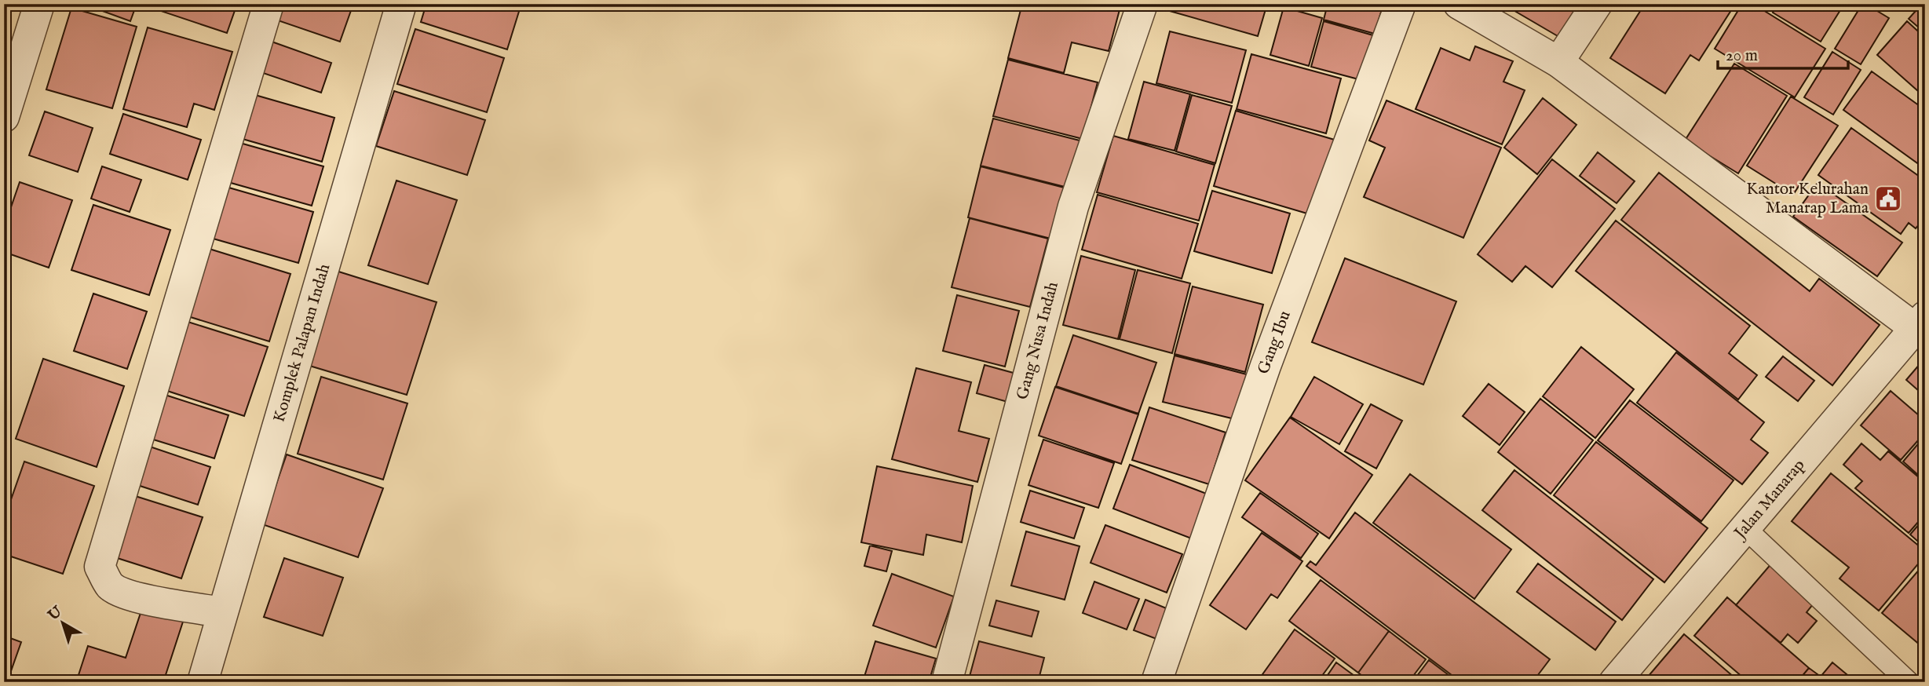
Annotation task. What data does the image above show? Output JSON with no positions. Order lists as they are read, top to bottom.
{
  "streets": {
    "street": [
      "Gang Nusa Indah",
      "Gang Ibu",
      "Komplek Palapan Indah",
      "Jalan Manarap"
    ]
  },
  "places": {
    "public building": ["Kantor Kelurahan Manarap Lama"]
  },
  "scale_bar": "20 m",
  "north": "top left"
}
